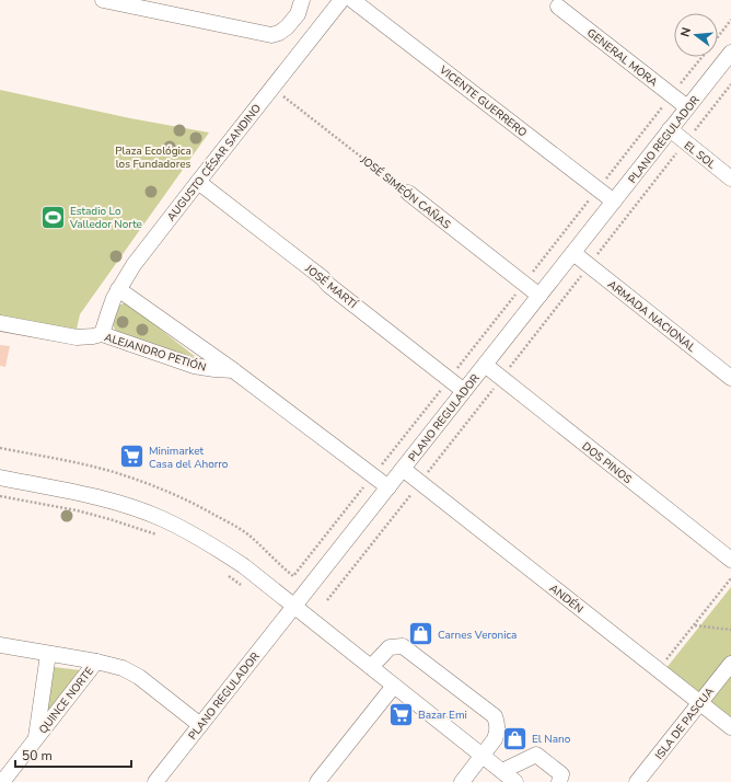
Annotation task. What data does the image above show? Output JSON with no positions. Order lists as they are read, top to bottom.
{
  "streets": {
    "street": [
      "GENERAL MORA",
      "VICENTE GUERRERO",
      "PLANO REGULADOR",
      "EL SOL",
      "AUGUSTO CÉSAR SANDINO",
      "JOSÉ SIMEÓN CAÑAS",
      "JOSÉ MARTÍ",
      "ARMADA NACIONAL",
      "ALEJANDRO PETIÓN",
      "DOS PINOS",
      "ANDÉN",
      "QUINCE NORTE",
      "ISLA DE PASCUA"
    ]
  },
  "crossings": [
    ["GENERAL MORA", "PLANO REGULADOR"],
    ["VICENTE GUERRERO", "PLANO REGULADOR"],
    ["PLANO REGULADOR", "EL SOL"],
    ["PLANO REGULADOR", "JOSÉ SIMEÓN CAÑAS"],
    ["PLANO REGULADOR", "JOSÉ MARTÍ"],
    ["PLANO REGULADOR", "ARMADA NACIONAL"],
    ["PLANO REGULADOR", "ALEJANDRO PETIÓN"],
    ["PLANO REGULADOR", "DOS PINOS"],
    ["PLANO REGULADOR", "ANDÉN"],
    ["AUGUSTO CÉSAR SANDINO", "JOSÉ SIMEÓN CAÑAS"],
    ["AUGUSTO CÉSAR SANDINO", "JOSÉ MARTÍ"],
    ["AUGUSTO CÉSAR SANDINO", "ALEJANDRO PETIÓN"],
    ["ANDÉN", "ISLA DE PASCUA"]
  ],
  "parks": ["Plaza Ecológica los Fundadores"],
  "places": {
    "sports": ["Estadio Lo Valledor Norte"],
    "supermarket": ["Minimarket Casa del Ahorro", "Bazar Emi"],
    "shop": ["Carnes Veronica", "El Nano"]
  },
  "scale_bar": "50 m",
  "north": "left"
}
